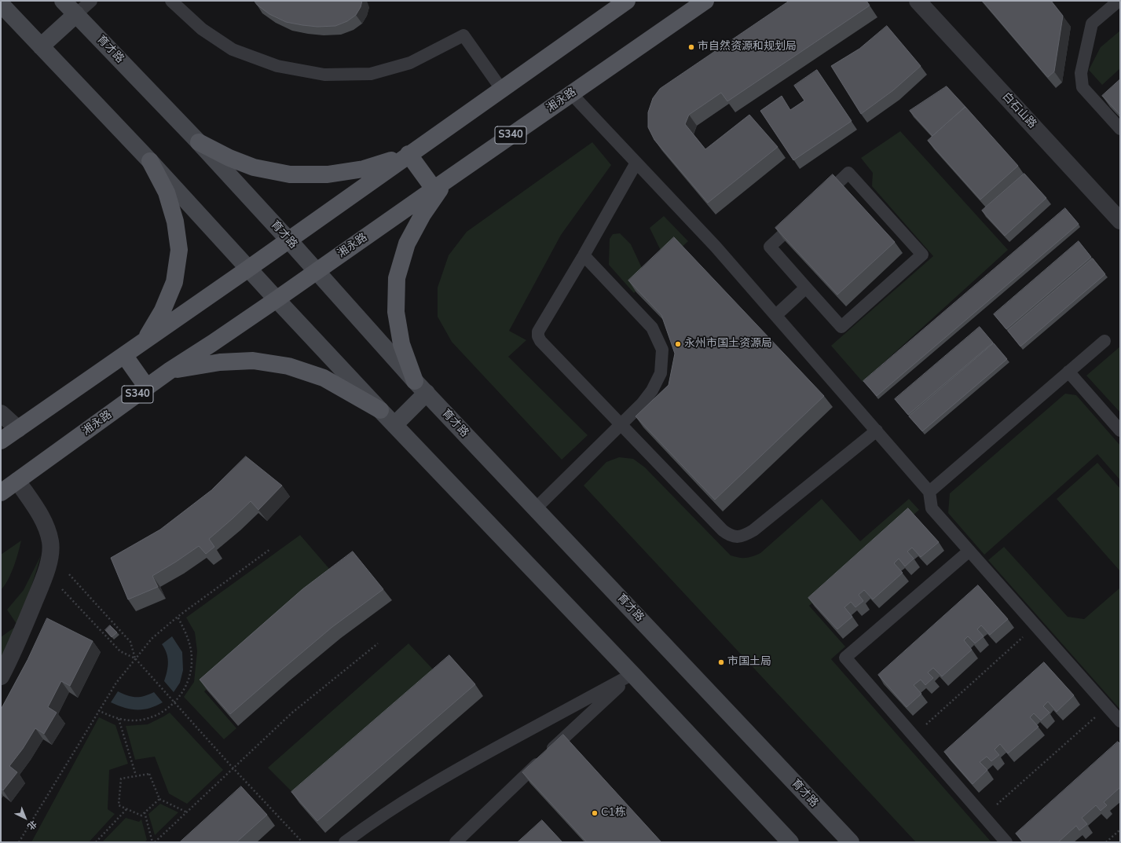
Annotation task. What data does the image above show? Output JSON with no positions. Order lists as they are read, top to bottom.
{
  "streets": {
    "main road": ["育才路", "湘永路", "S340"],
    "street": ["白石山路"]
  },
  "crossings": [
    ["育才路", "湘永路"]
  ],
  "places": [
    "市自然资源和规划局",
    "永州市国土资源局",
    "市国土局",
    "C1栋"
  ],
  "north": "bottom right"
}
